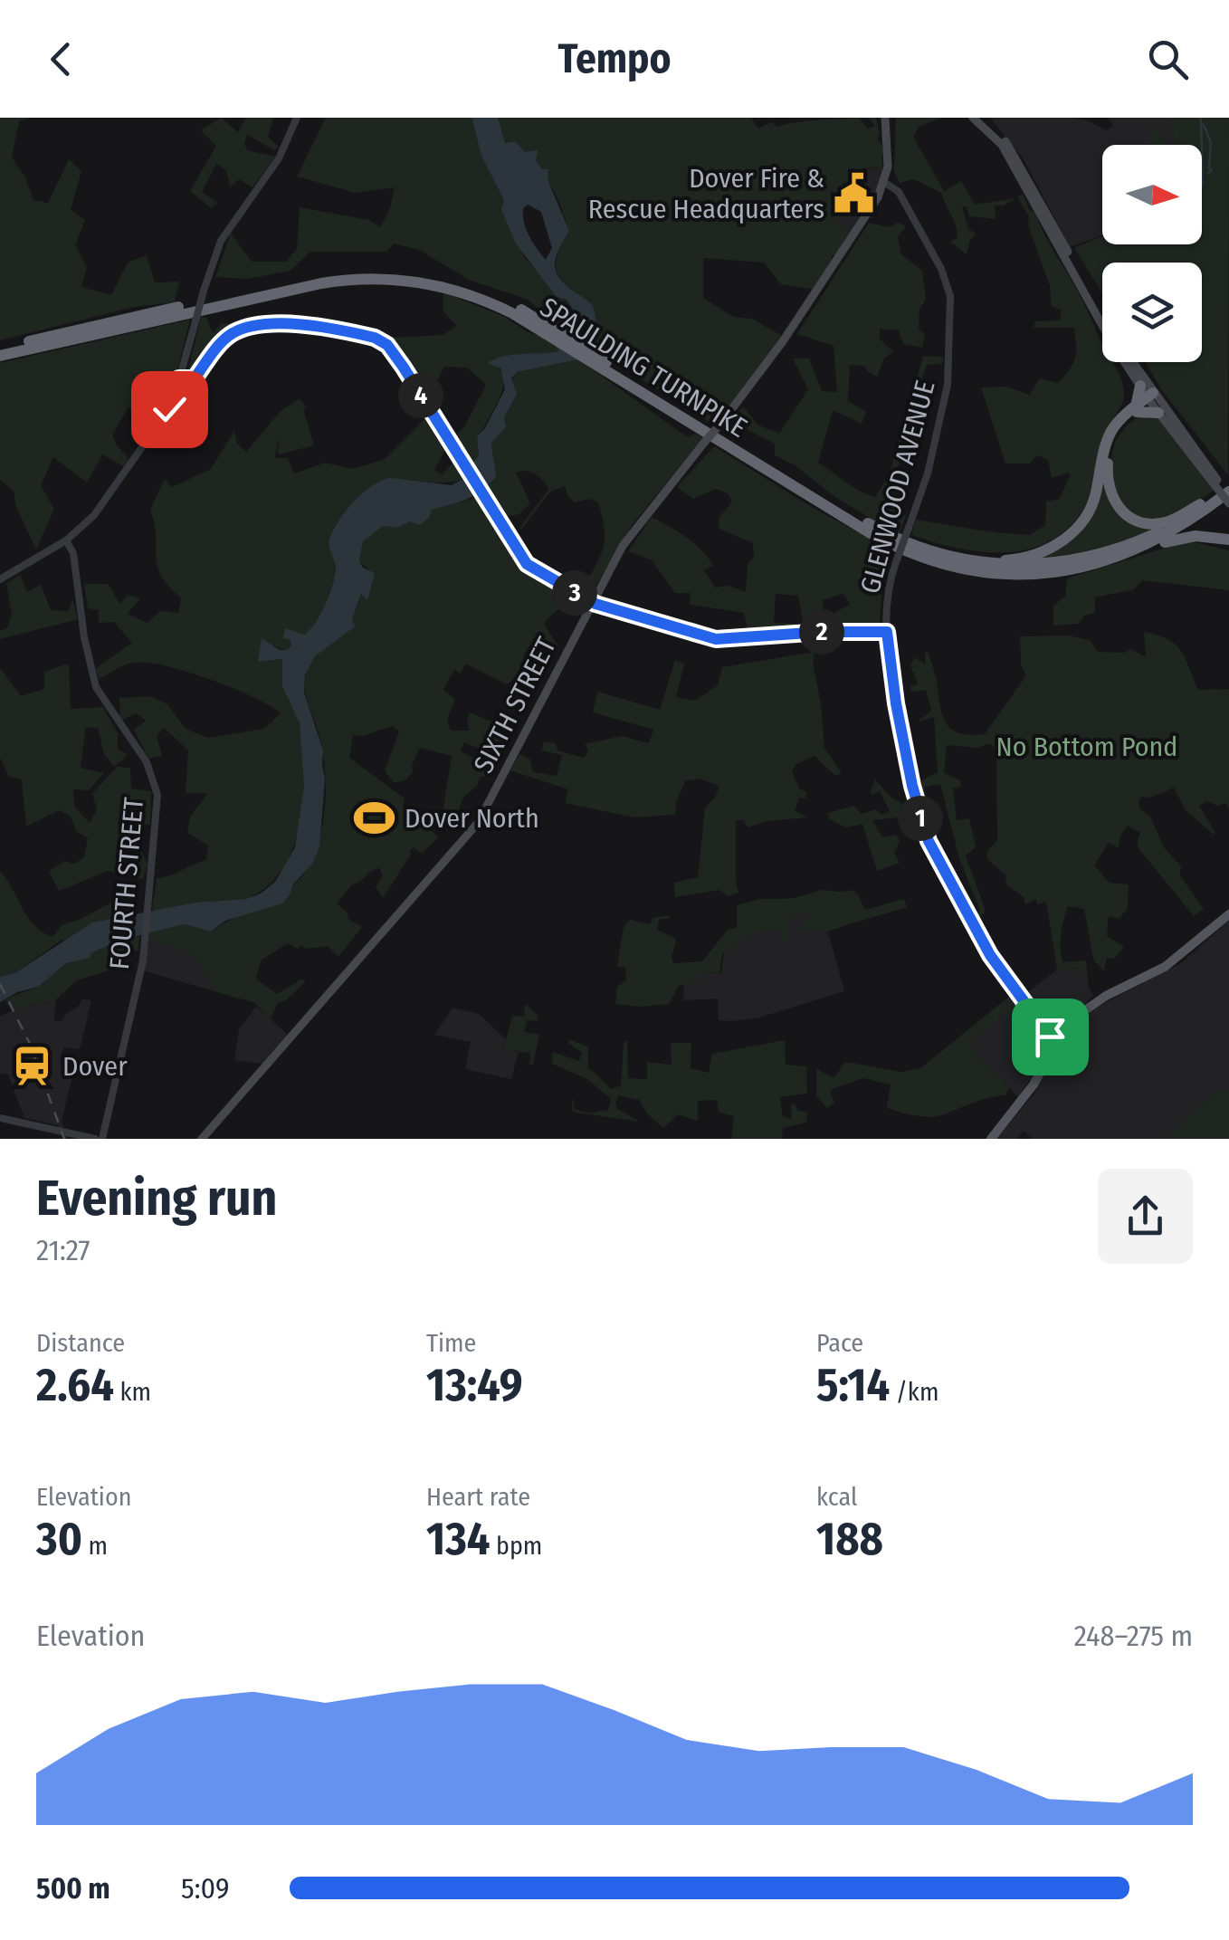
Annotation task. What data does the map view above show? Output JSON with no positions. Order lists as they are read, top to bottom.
{
  "streets": {
    "highway": ["SPAULDING TURNPIKE"],
    "main road": ["SIXTH STREET"],
    "street": ["GLENWOOD AVENUE", "FOURTH STREET"]
  },
  "crossings": [
    ["GLENWOOD AVENUE", "SIXTH STREET"]
  ],
  "parks": ["No Bottom Pond"],
  "places": {
    "public building": ["Dover Fire & Rescue Headquarters"],
    "sports": ["Dover North"],
    "station": ["Dover"]
  },
  "north": "right",
  "page": {
    "header": "Tempo",
    "pins": [
      "4",
      "3",
      "2",
      "1"
    ],
    "heading": ["Evening run", "21:27"],
    "stats": [
      ["Distance", "2.64 km"],
      ["Time", "13:49"],
      ["Pace", "5:14 /km"],
      ["Elevation", "30 m"],
      ["Heart rate", "134 bpm"],
      ["kcal", "188"]
    ],
    "chart": ["Elevation", "248–275 m"],
    "list": [
      {
        "name": "500 m",
        "note": "5:09"
      }
    ]
  }
}
